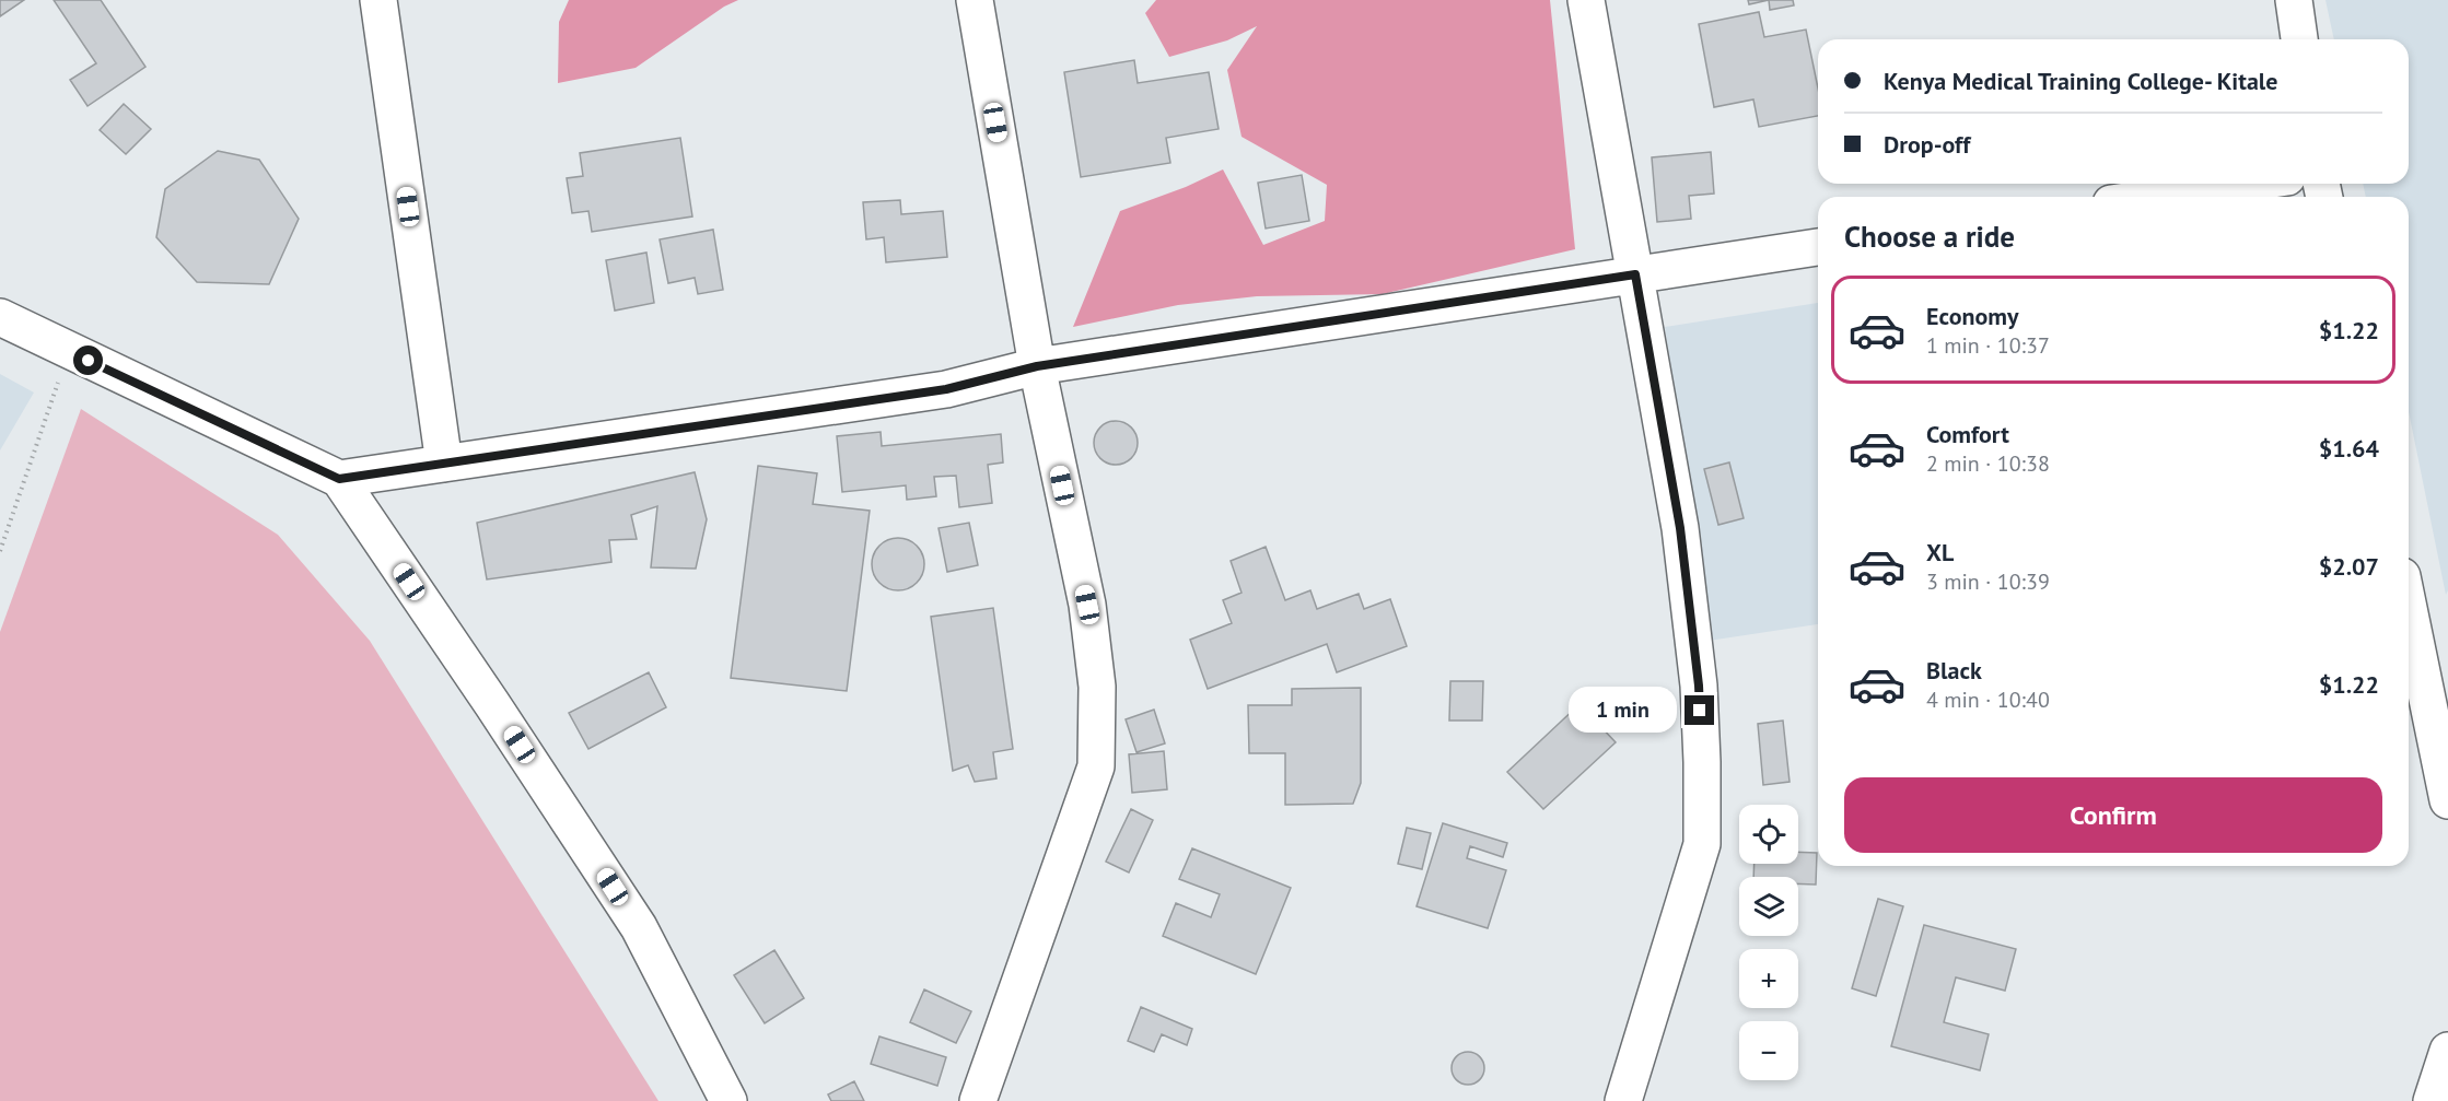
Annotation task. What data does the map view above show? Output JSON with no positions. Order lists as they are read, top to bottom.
{
  "page": {
    "banner": ["Kenya Medical Training College- Kitale", "Drop-off"],
    "heading": "Choose a ride",
    "list": [
      {
        "name": "Economy",
        "note": "1 min · 10:37",
        "value": "$1.22"
      },
      {
        "name": "Comfort",
        "note": "2 min · 10:38",
        "value": "$1.64"
      },
      {
        "name": "XL",
        "note": "3 min · 10:39",
        "value": "$2.07"
      },
      {
        "name": "Black",
        "note": "4 min · 10:40",
        "value": "$1.22"
      }
    ],
    "bubble": "1 min",
    "buttons": "Confirm",
    "map_buttons": ["+", "−"]
  }
}
